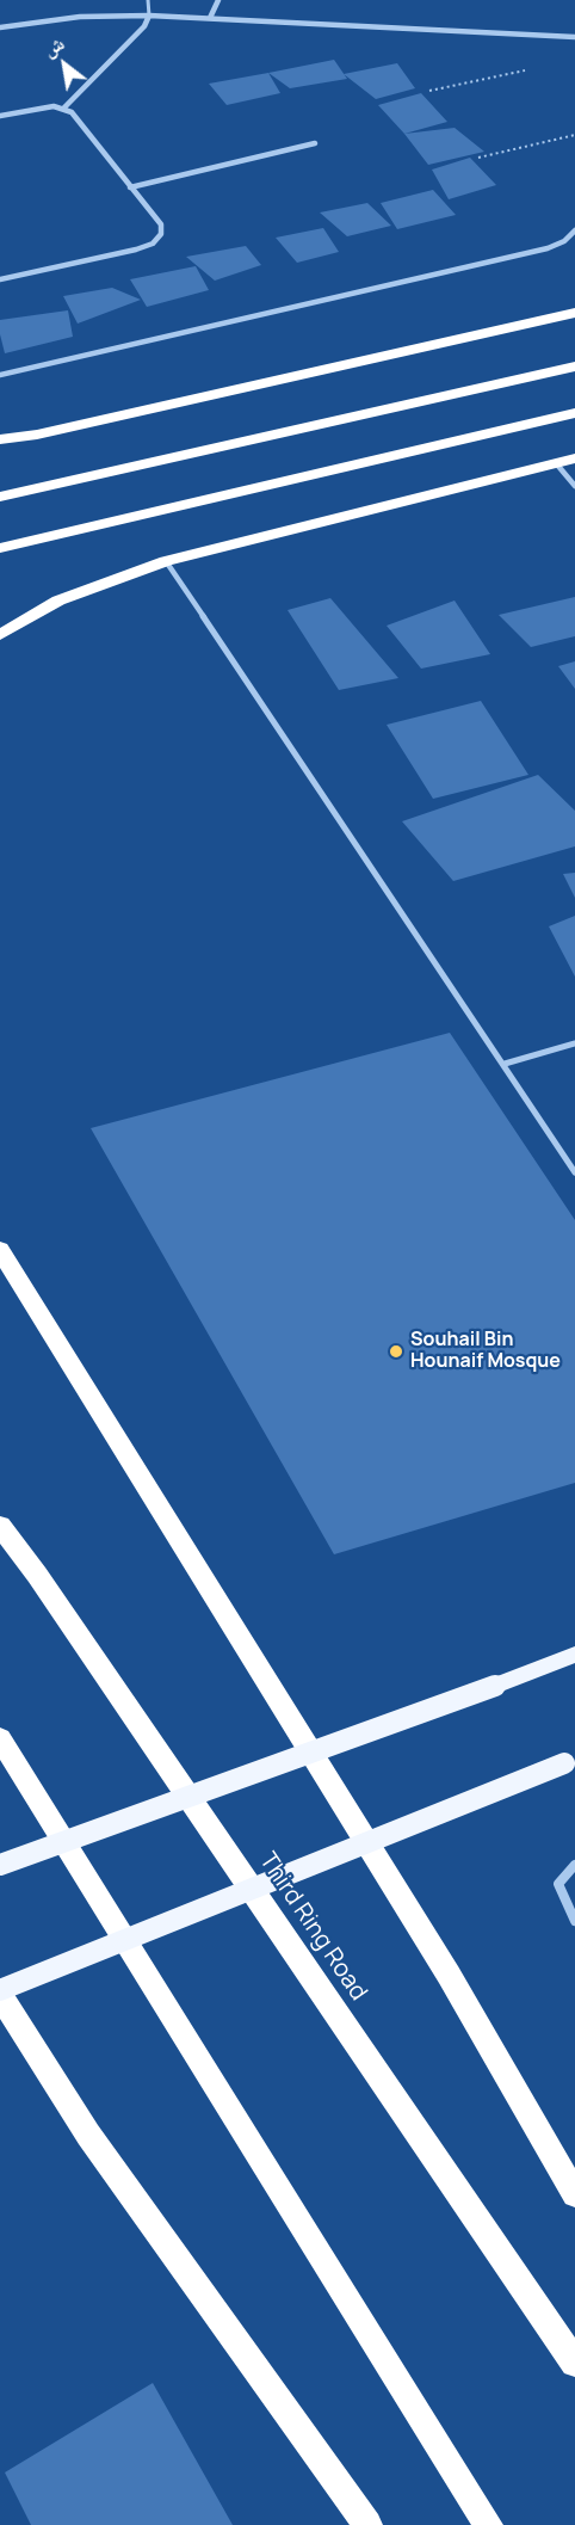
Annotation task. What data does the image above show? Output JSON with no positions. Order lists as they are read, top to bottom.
{
  "streets": {
    "highway": ["Third Ring Road"]
  },
  "places": ["Souhail Bin Hounaif Mosque"],
  "north": "top left"
}
